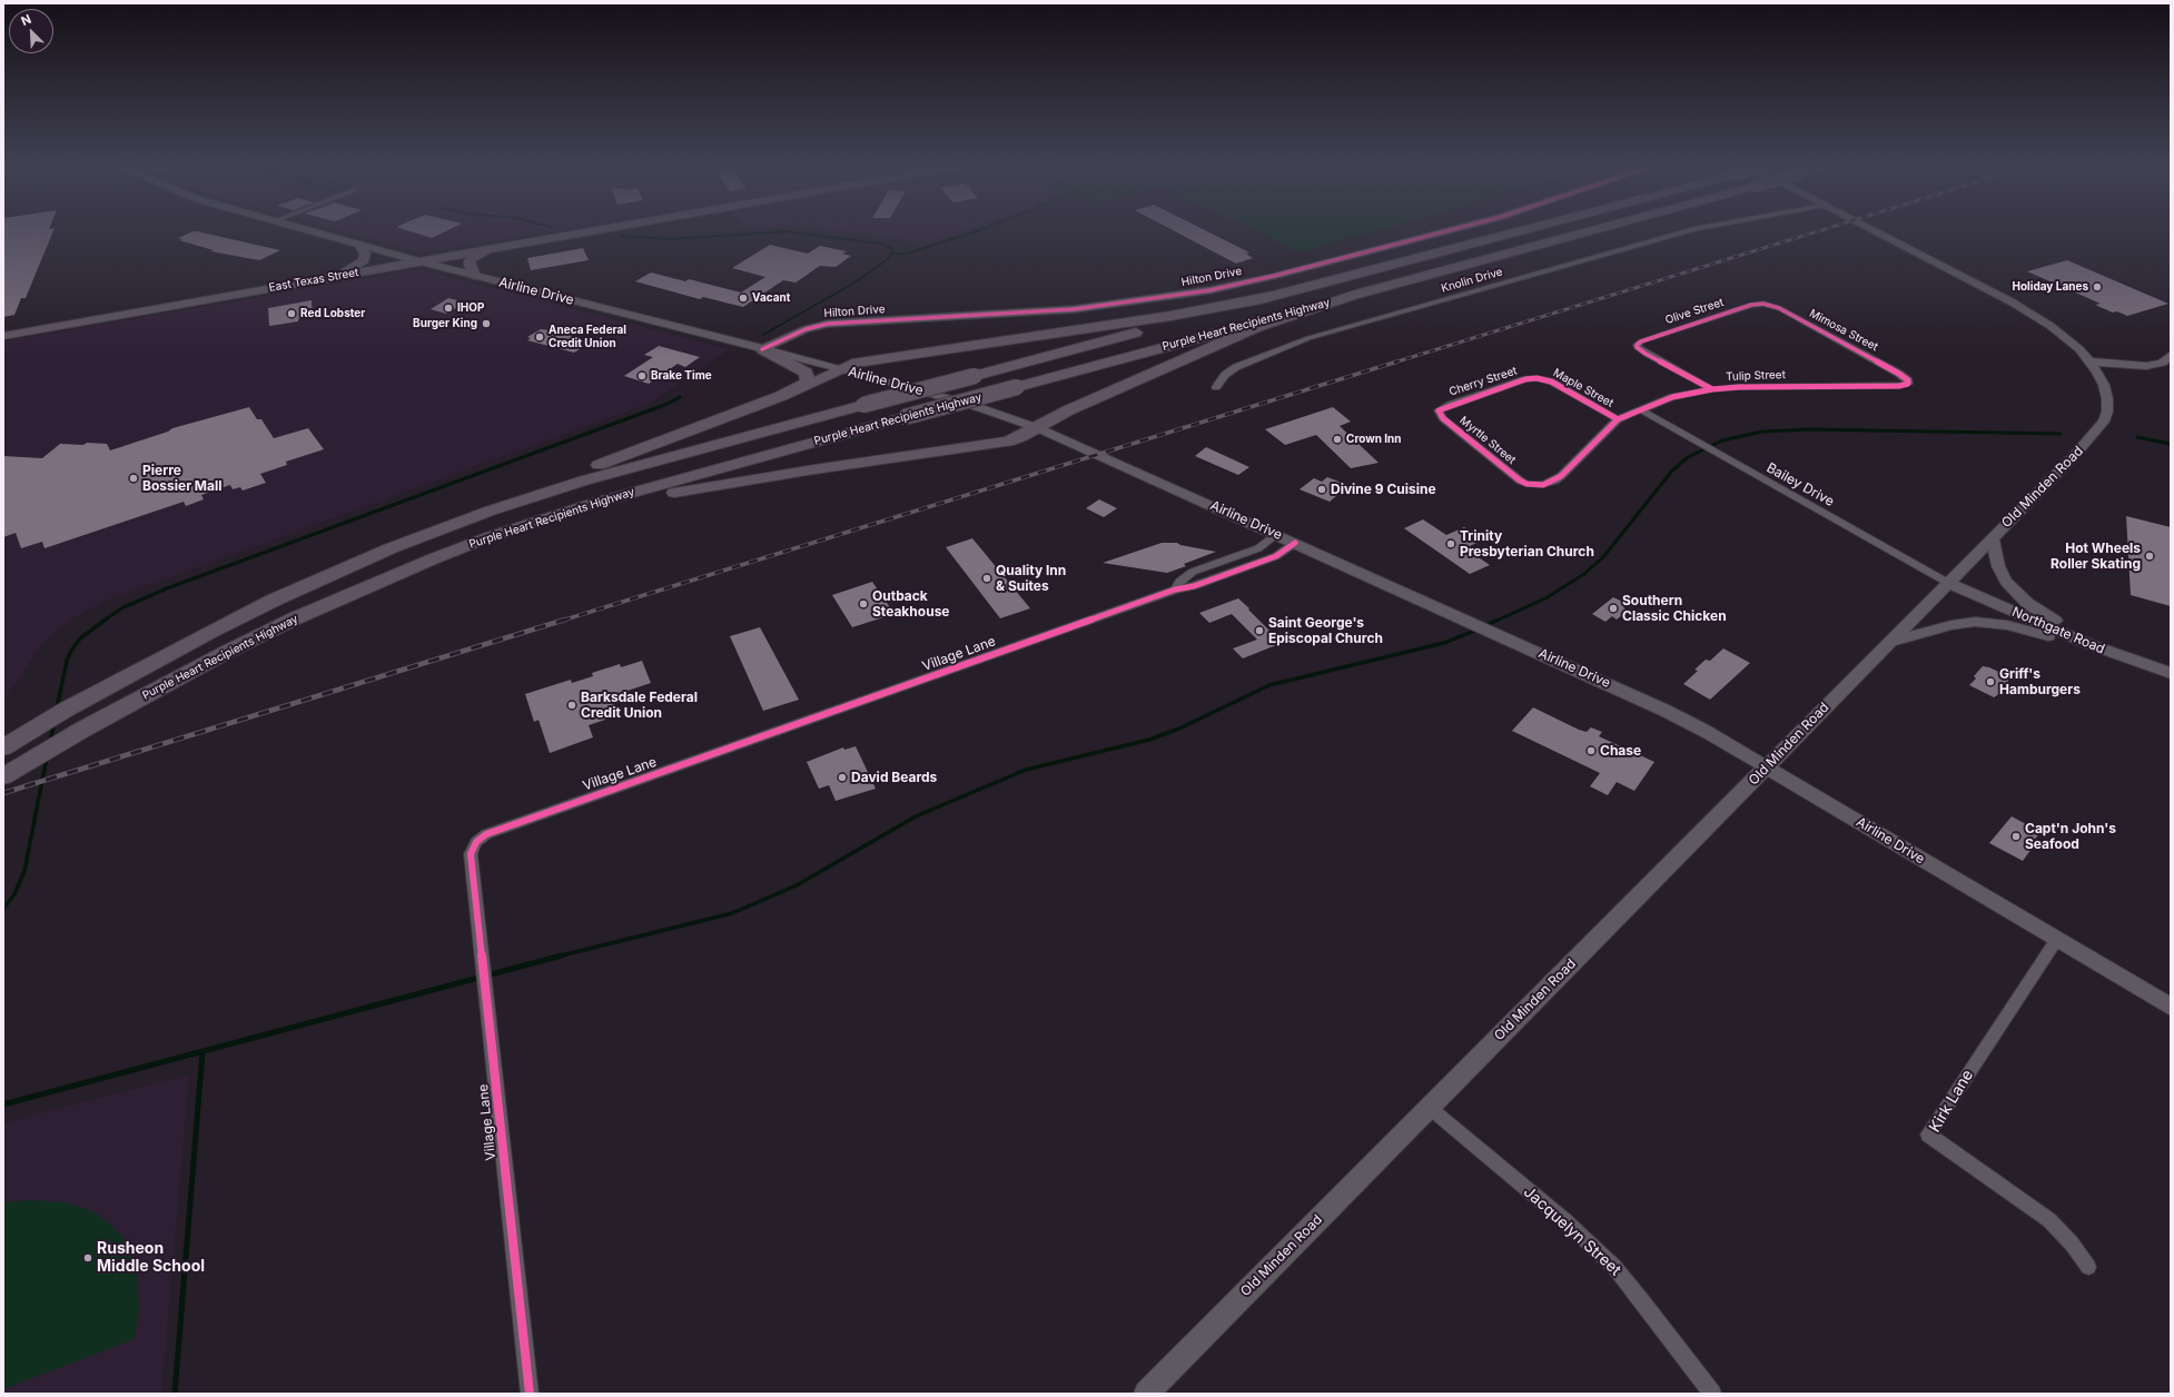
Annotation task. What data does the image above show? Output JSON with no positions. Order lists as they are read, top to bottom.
{
  "streets": {
    "highway": ["Purple Heart Recipients Highway"],
    "main road": [
      "Hilton Drive",
      "East Texas Street",
      "Airline Drive",
      "Old Minden Road",
      "Northgate Road"
    ],
    "street": [
      "Knolin Drive",
      "Olive Street",
      "Mimosa Street",
      "Tulip Street",
      "Cherry Street",
      "Maple Street",
      "Myrtle Street",
      "Bailey Drive",
      "Village Lane",
      "Kirk Lane",
      "Jacquelyn Street"
    ]
  },
  "crossings": [
    ["Hilton Drive", "Airline Drive"],
    ["East Texas Street", "Airline Drive"],
    ["Airline Drive", "Old Minden Road"],
    ["Airline Drive", "Village Lane"],
    ["Airline Drive", "Kirk Lane"],
    ["Olive Street", "Mimosa Street"],
    ["Olive Street", "Tulip Street"],
    ["Mimosa Street", "Tulip Street"],
    ["Tulip Street", "Maple Street"],
    ["Tulip Street", "Myrtle Street"],
    ["Tulip Street", "Bailey Drive"],
    ["Cherry Street", "Maple Street"],
    ["Cherry Street", "Myrtle Street"],
    ["Bailey Drive", "Old Minden Road"],
    ["Bailey Drive", "Northgate Road"],
    ["Old Minden Road", "Northgate Road"],
    ["Old Minden Road", "Jacquelyn Street"]
  ],
  "places": [
    "Holiday Lanes",
    "Vacant",
    "IHOP",
    "Red Lobster",
    "Burger King",
    "Aneca Federal Credit Union",
    "Brake Time",
    "Crown Inn",
    "Pierre Bossier Mall",
    "Divine 9 Cuisine",
    "Trinity Presbyterian Church",
    "Hot Wheels Roller Skating",
    "Quality Inn & Suites",
    "Outback Steakhouse",
    "Southern Classic Chicken",
    "Saint George's Episcopal Church",
    "Griff's Hamburgers",
    "Barksdale Federal Credit Union",
    "Chase",
    "David Beards",
    "Capt'n John's Seafood",
    "Rusheon Middle School"
  ],
  "north": "top left"
}
